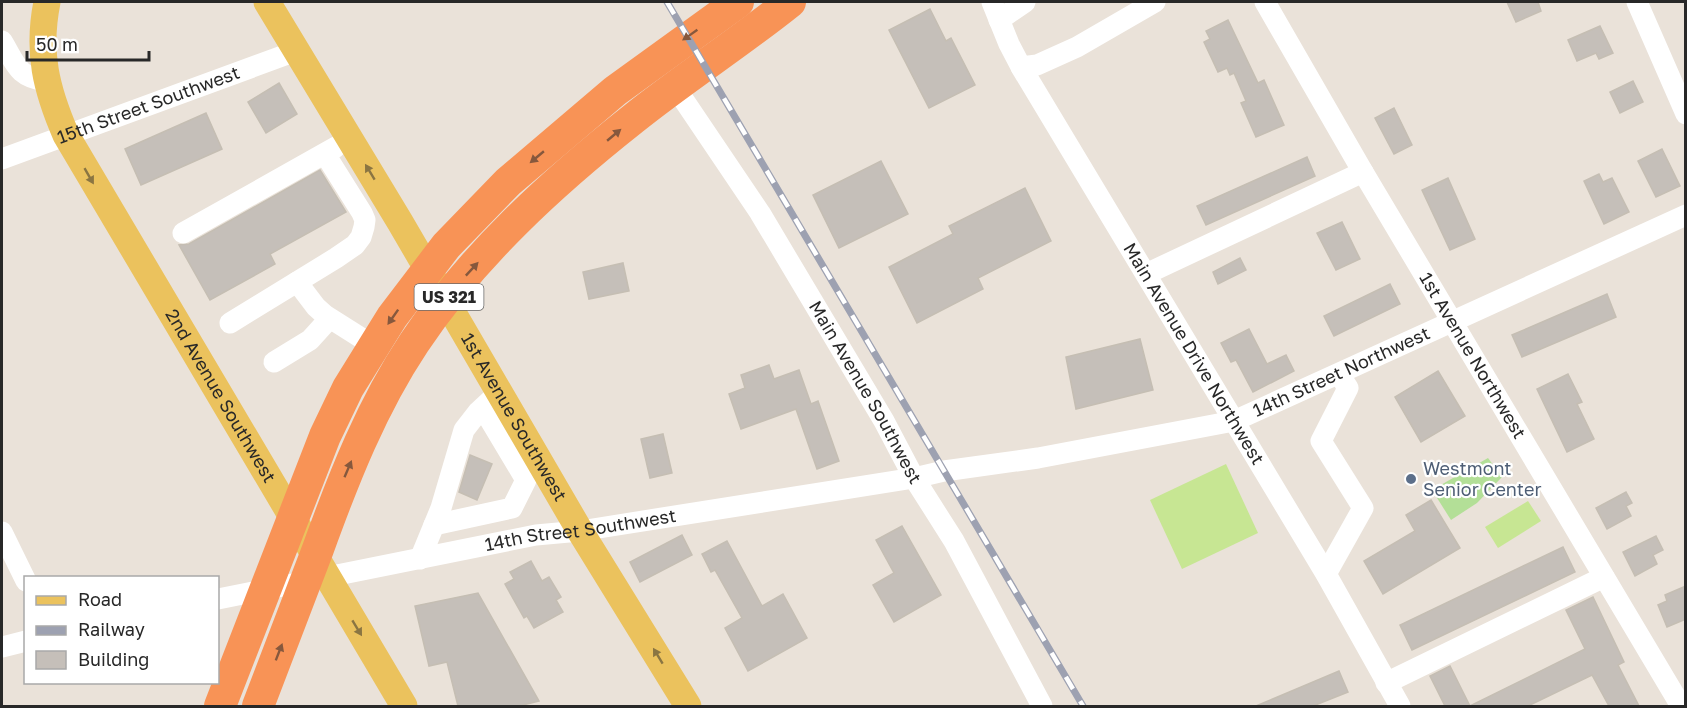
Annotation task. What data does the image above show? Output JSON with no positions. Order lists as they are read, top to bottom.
{
  "streets": {
    "highway": ["US 321"],
    "main road": ["2nd Avenue Southwest", "1st Avenue Southwest"],
    "street": [
      "15th Street Southwest",
      "1st Avenue Northwest",
      "Main Avenue Drive Northwest",
      "14th Street Northwest",
      "Main Avenue Southwest",
      "14th Street Southwest"
    ]
  },
  "crossings": [
    ["15th Street Southwest", "2nd Avenue Southwest"],
    ["15th Street Southwest", "1st Avenue Southwest"],
    ["US 321", "Main Avenue Southwest"],
    ["1st Avenue Northwest", "14th Street Northwest"],
    ["Main Avenue Drive Northwest", "14th Street Northwest"],
    ["14th Street Northwest", "14th Street Southwest"],
    ["Main Avenue Southwest", "14th Street Southwest"],
    ["2nd Avenue Southwest", "14th Street Southwest"],
    ["1st Avenue Southwest", "14th Street Southwest"]
  ],
  "one_way": ["2nd Avenue Southwest", "1st Avenue Southwest"],
  "places": ["Westmont Senior Center"],
  "legend": ["Road", "Railway", "Building"],
  "scale_bar": "50 m"
}
